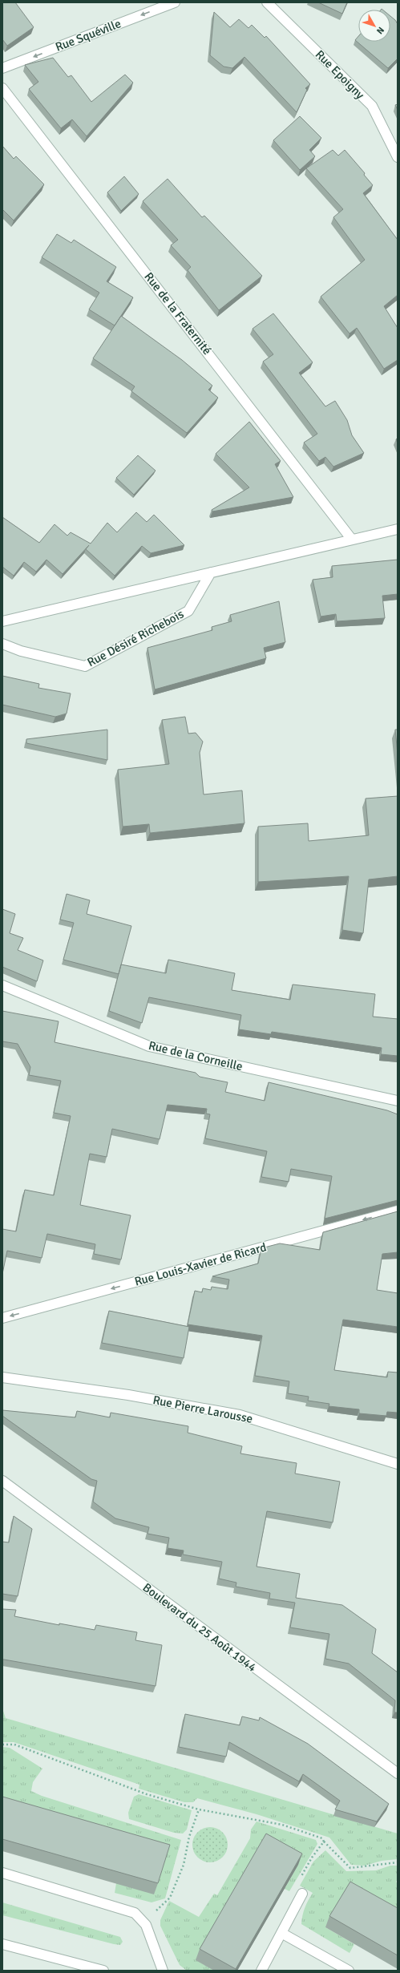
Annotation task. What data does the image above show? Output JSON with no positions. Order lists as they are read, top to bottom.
{
  "streets": {
    "street": [
      "Rue Squéville",
      "Rue Epoigny",
      "Rue de la Fraternité",
      "Rue Désiré Richebois",
      "Rue de la Corneille",
      "Rue Louis-Xavier de Ricard",
      "Rue Pierre Larousse",
      "Boulevard du 25 Août 1944"
    ]
  },
  "one_way": ["Rue Squéville", "Rue Louis-Xavier de Ricard"],
  "north": "bottom right"
}
